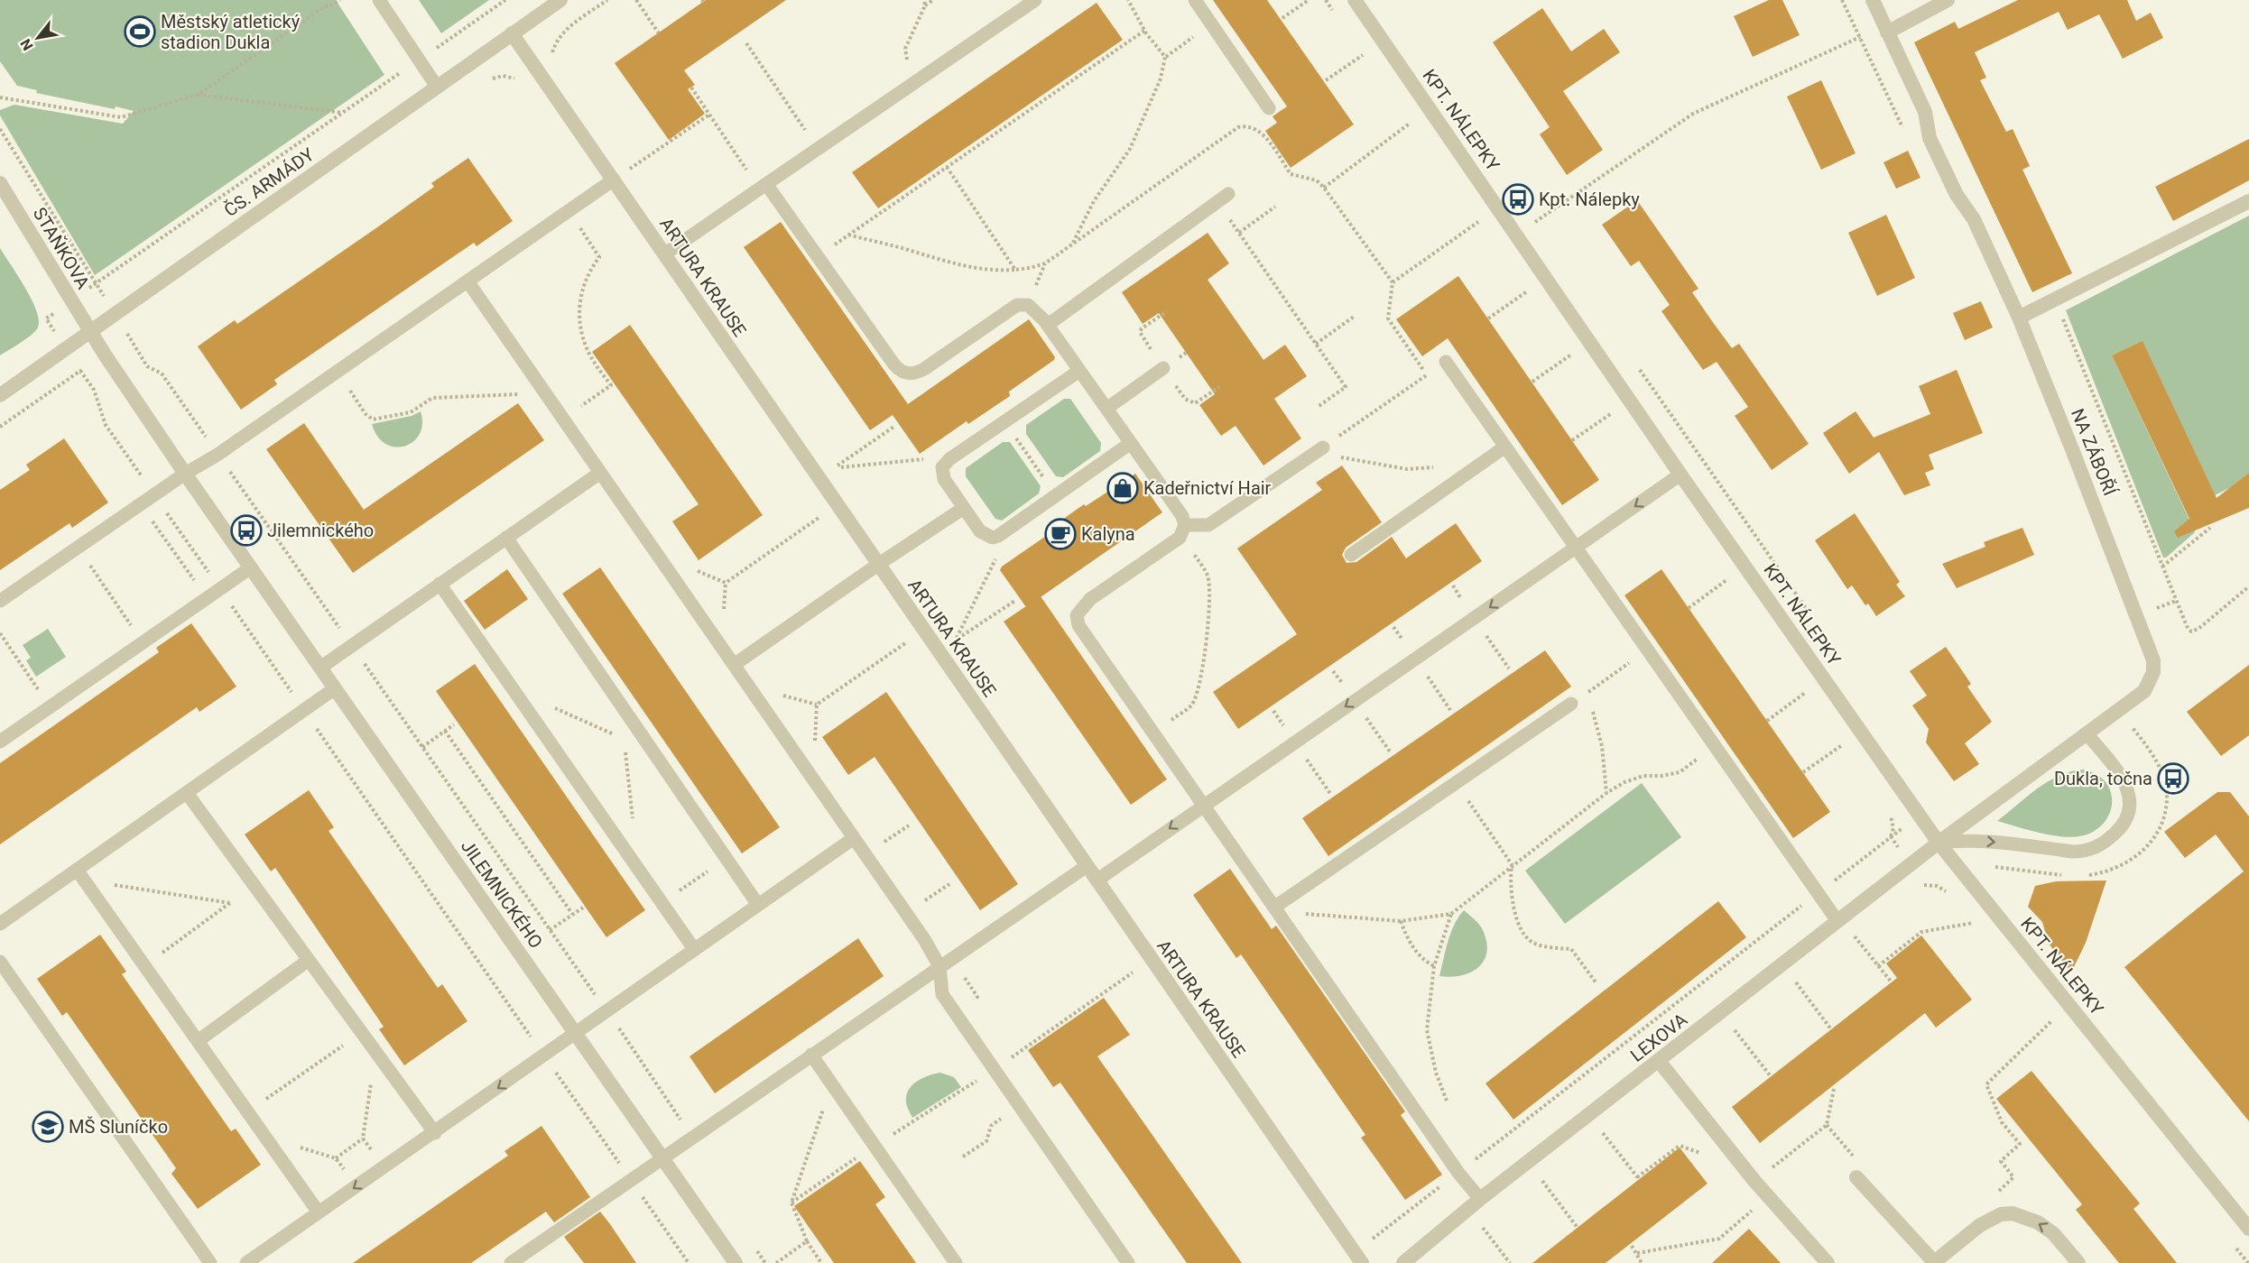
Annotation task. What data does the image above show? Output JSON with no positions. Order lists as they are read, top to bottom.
{
  "streets": {
    "street": [
      "KPT. NÁLEPKY",
      "ČS. ARMÁDY",
      "STAŇKOVA",
      "ARTURA KRAUSE",
      "NA ZÁBOŘÍ",
      "JILEMNICKÉHO",
      "LEXOVA"
    ]
  },
  "crossings": [
    ["KPT. NÁLEPKY", "NA ZÁBOŘÍ"],
    ["KPT. NÁLEPKY", "LEXOVA"],
    ["ČS. ARMÁDY", "STAŇKOVA"],
    ["ČS. ARMÁDY", "ARTURA KRAUSE"],
    ["ČS. ARMÁDY", "JILEMNICKÉHO"],
    ["STAŇKOVA", "JILEMNICKÉHO"],
    ["NA ZÁBOŘÍ", "LEXOVA"]
  ],
  "places": {
    "sports": ["Městský atletický stadion Dukla"],
    "bus stop": ["Kpt. Nálepky", "Jilemnického", "Dukla, točna"],
    "shop": ["Kadeřnictví Hair"],
    "cafe": ["Kalyna"],
    "school or university": ["MŠ Sluníčko"]
  },
  "north": "bottom left"
}
